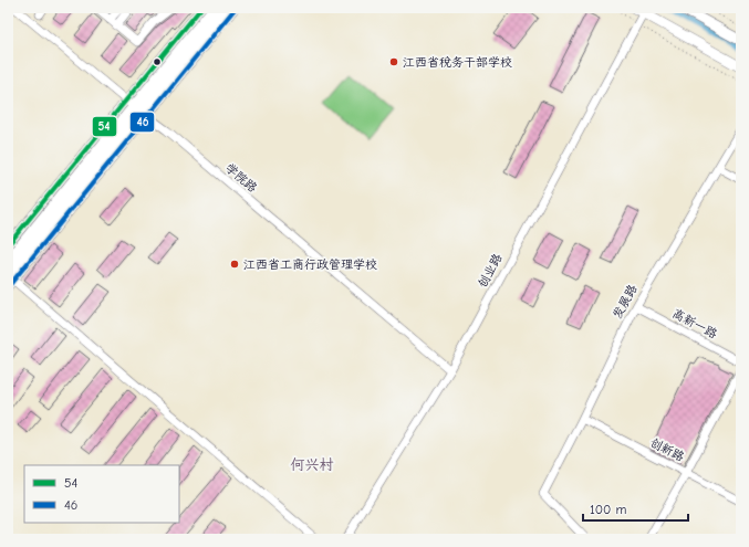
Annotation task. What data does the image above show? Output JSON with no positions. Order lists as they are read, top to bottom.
{
  "streets": {
    "street": [
      "学院路",
      "创业路",
      "发展路",
      "高新一路",
      "创新路"
    ]
  },
  "crossings": [
    ["学院路", "创业路"],
    ["发展路", "高新一路"],
    ["发展路", "创新路"]
  ],
  "districts": ["何兴村"],
  "places": ["江西省税务干部学校", "江西省工商行政管理学校"],
  "lines": ["transit line 54", "transit line 46"],
  "legend": ["54", "46"],
  "scale_bar": "100 m"
}
